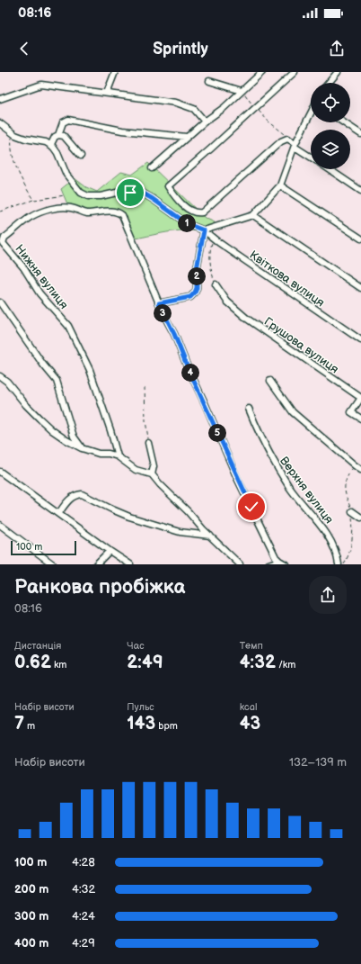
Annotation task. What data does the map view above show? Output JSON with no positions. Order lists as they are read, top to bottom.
{
  "streets": {
    "street": [
      "Нижня вулиця",
      "Квіткова вулиця",
      "Грушова вулиця",
      "Верхня вулиця"
    ]
  },
  "scale_bar": "100 m",
  "page": {
    "status": "08:16",
    "header": "Sprintly",
    "pins": [
      "1",
      "2",
      "3",
      "4",
      "5"
    ],
    "scale": "100 m",
    "heading": ["Ранкова пробіжка", "08:16"],
    "stats": [
      ["Дистанція", "0.62 km"],
      ["Час", "2:49"],
      ["Темп", "4:32 /km"],
      ["Набір висоти", "7 m"],
      ["Пульс", "143 bpm"],
      ["kcal", "43"]
    ],
    "chart": ["Набір висоти", "132–139 m"],
    "list": [
      {
        "name": "100 m",
        "note": "4:28"
      },
      {
        "name": "200 m",
        "note": "4:32"
      },
      {
        "name": "300 m",
        "note": "4:24"
      },
      {
        "name": "400 m",
        "note": "4:29"
      }
    ]
  }
}
